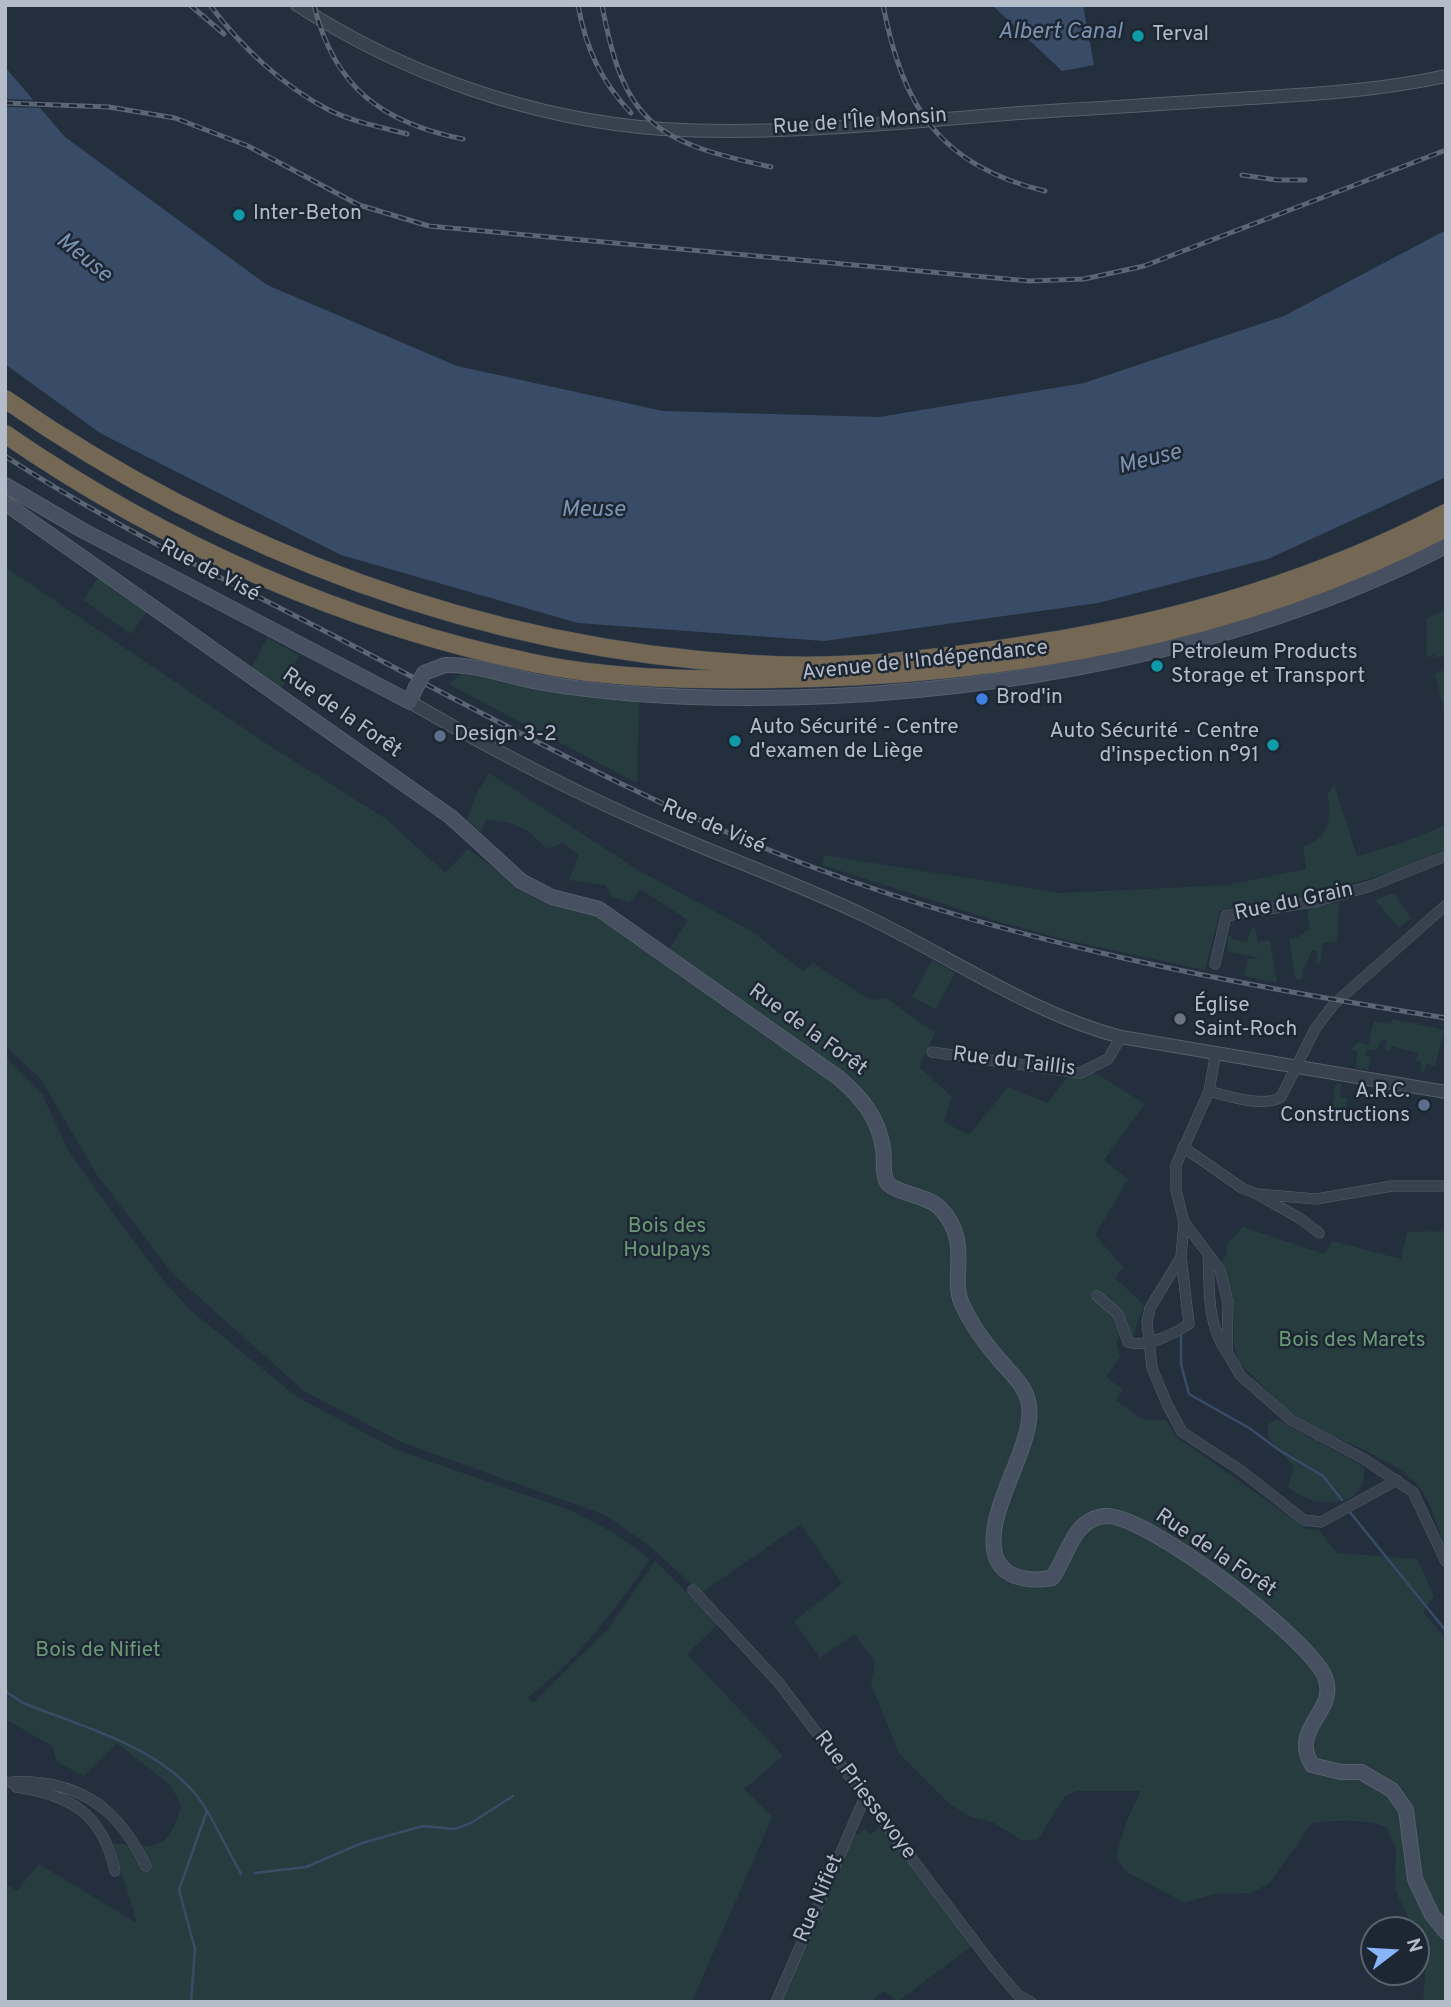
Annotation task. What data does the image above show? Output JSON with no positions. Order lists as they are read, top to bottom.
{
  "streets": {
    "main road": ["Rue de Visé", "Avenue de l'Indépendance", "Rue de la Forêt"],
    "street": [
      "Rue de l'Île Monsin",
      "Rue du Grain",
      "Rue du Taillis",
      "Rue Priessevoye",
      "Rue Nifiet"
    ]
  },
  "crossings": [
    ["Rue de Visé", "Avenue de l'Indépendance"],
    ["Rue de Visé", "Rue du Taillis"],
    ["Rue Priessevoye", "Rue Nifiet"]
  ],
  "water": ["Albert Canal", "Meuse"],
  "parks": ["Bois des Houlpays", "Bois des Marets", "Bois de Nifiet"],
  "places": [
    "Terval",
    "Inter-Beton",
    "Petroleum Products Storage et Transport",
    "Brod'in",
    "Design 3-2",
    "Auto Sécurité - Centre d'examen de Liège",
    "Auto Sécurité - Centre d'inspection n°91",
    "Église Saint-Roch",
    "A.R.C. Constructions"
  ],
  "north": "right"
}
